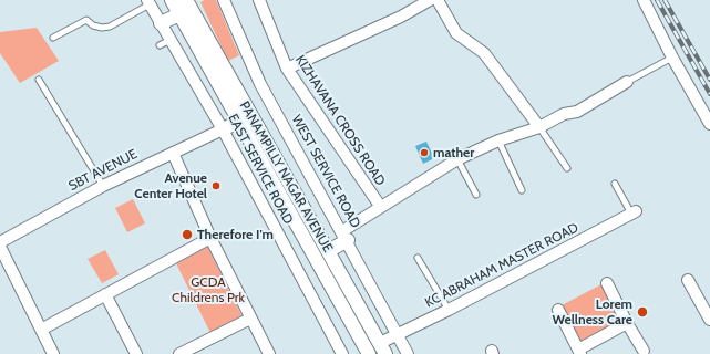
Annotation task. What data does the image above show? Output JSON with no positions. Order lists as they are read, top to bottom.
{
  "streets": {
    "street": [
      "KIZHAVANA CROSS ROAD",
      "EAST SERVICE ROAD",
      "SBT AVENUE",
      "WEST SERVICE ROAD",
      "PANAMPILLY NAGAR AVENUE",
      "KC ABRAHAM MASTER ROAD"
    ]
  },
  "crossings": [
    ["EAST SERVICE ROAD", "SBT AVENUE"],
    ["WEST SERVICE ROAD", "KC ABRAHAM MASTER ROAD"],
    ["PANAMPILLY NAGAR AVENUE", "KC ABRAHAM MASTER ROAD"]
  ],
  "parks": ["GCDA Childrens Prk"],
  "places": [
    "mather",
    "Avenue Center Hotel",
    "Therefore I'm",
    "Lorem Wellness Care"
  ]
}
